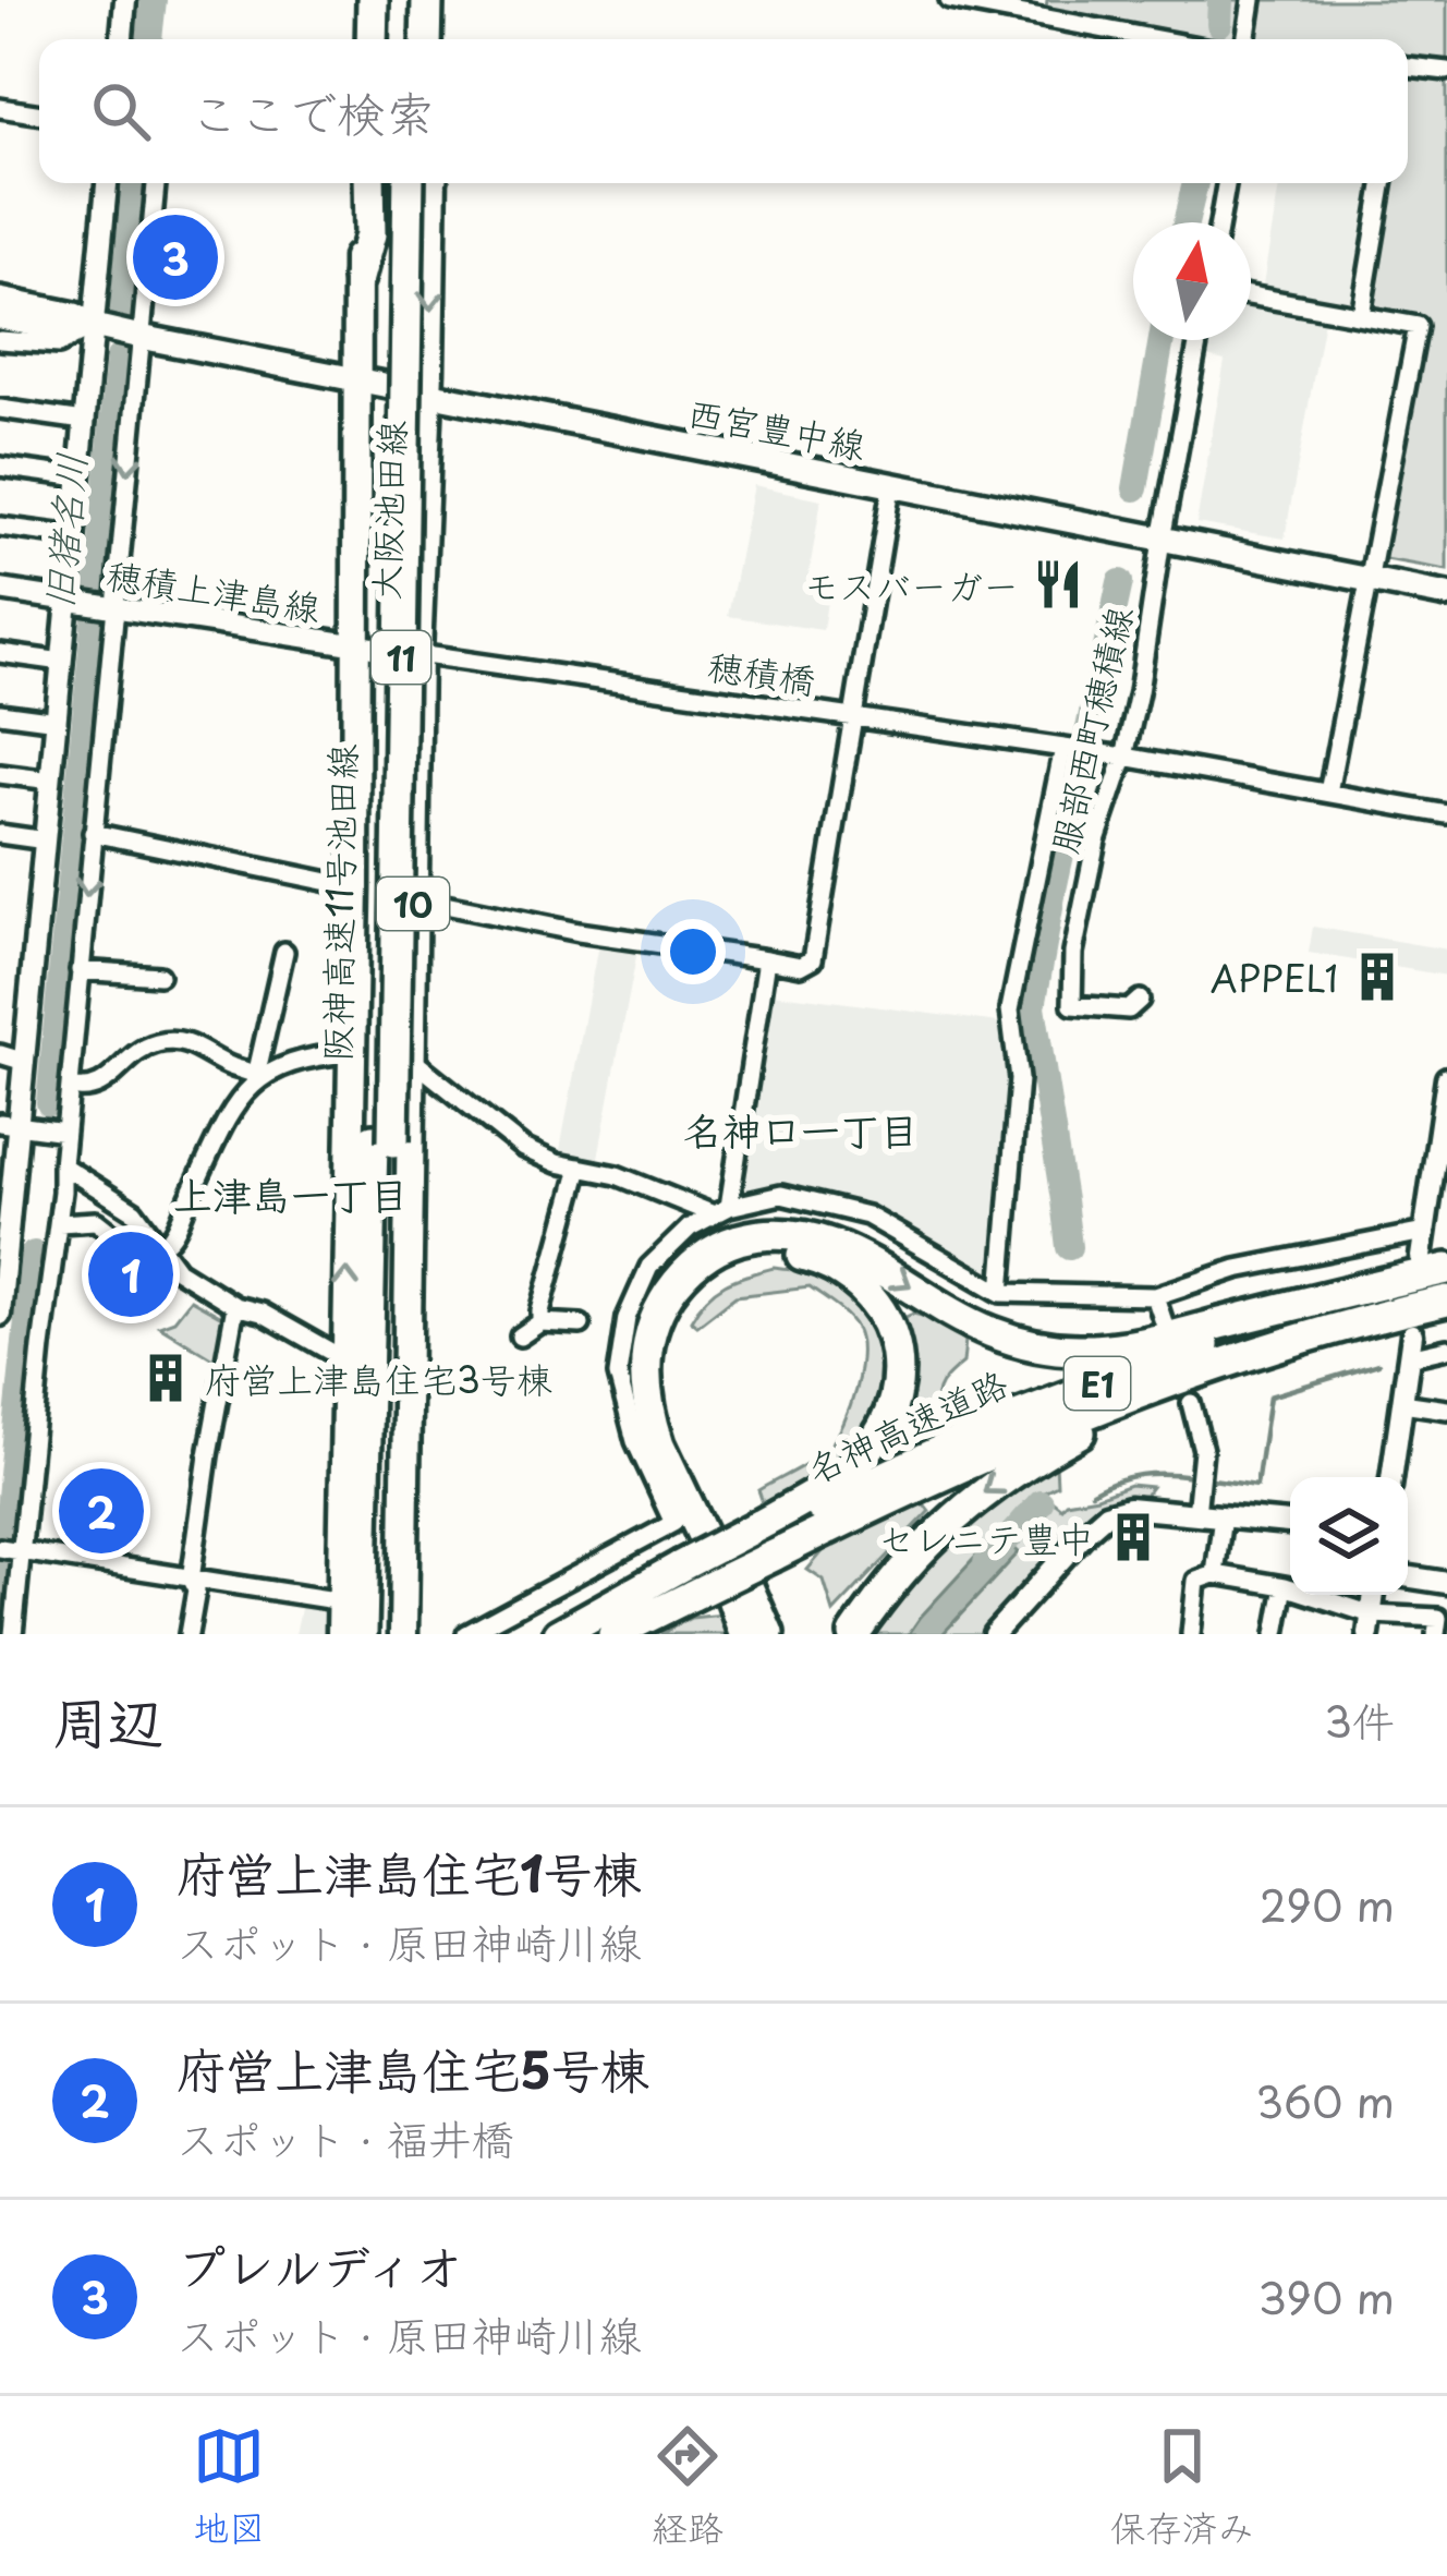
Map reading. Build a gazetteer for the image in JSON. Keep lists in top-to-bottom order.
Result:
{
  "streets": {
    "highway": [
      "11",
      "阪神高速11号池田線",
      "E1",
      "名神高速道路"
    ],
    "main road": ["西宮豊中線", "大阪池田線", "10"],
    "street": ["穂積上津島線", "穂積橋", "服部西町穂積線"]
  },
  "crossings": [
    ["西宮豊中線", "大阪池田線"],
    ["西宮豊中線", "服部西町穂積線"],
    ["大阪池田線", "穂積上津島線"],
    ["大阪池田線", "穂積橋"],
    ["穂積上津島線", "穂積橋"],
    ["穂積橋", "服部西町穂積線"]
  ],
  "districts": ["名神口一丁目", "上津島一丁目"],
  "water": ["旧猪名川"],
  "places": {
    "restaurant": ["モスバーガー"],
    "building": ["APPEL1", "府営上津島住宅3号棟", "セレニテ豊中"]
  },
  "north": "top",
  "page": {
    "search": "ここで検索",
    "pins": ["3", "1", "2"],
    "heading": ["周辺", "3件"],
    "list": [
      {
        "mark": "1",
        "name": "府営上津島住宅1号棟",
        "note": "スポット · 原田神崎川線",
        "value": "290 m"
      },
      {
        "mark": "2",
        "name": "府営上津島住宅5号棟",
        "note": "スポット · 福井橋",
        "value": "360 m"
      },
      {
        "mark": "3",
        "name": "プレルディオ",
        "note": "スポット · 原田神崎川線",
        "value": "390 m"
      }
    ],
    "nav": ["地図", "経路", "保存済み"]
  }
}
